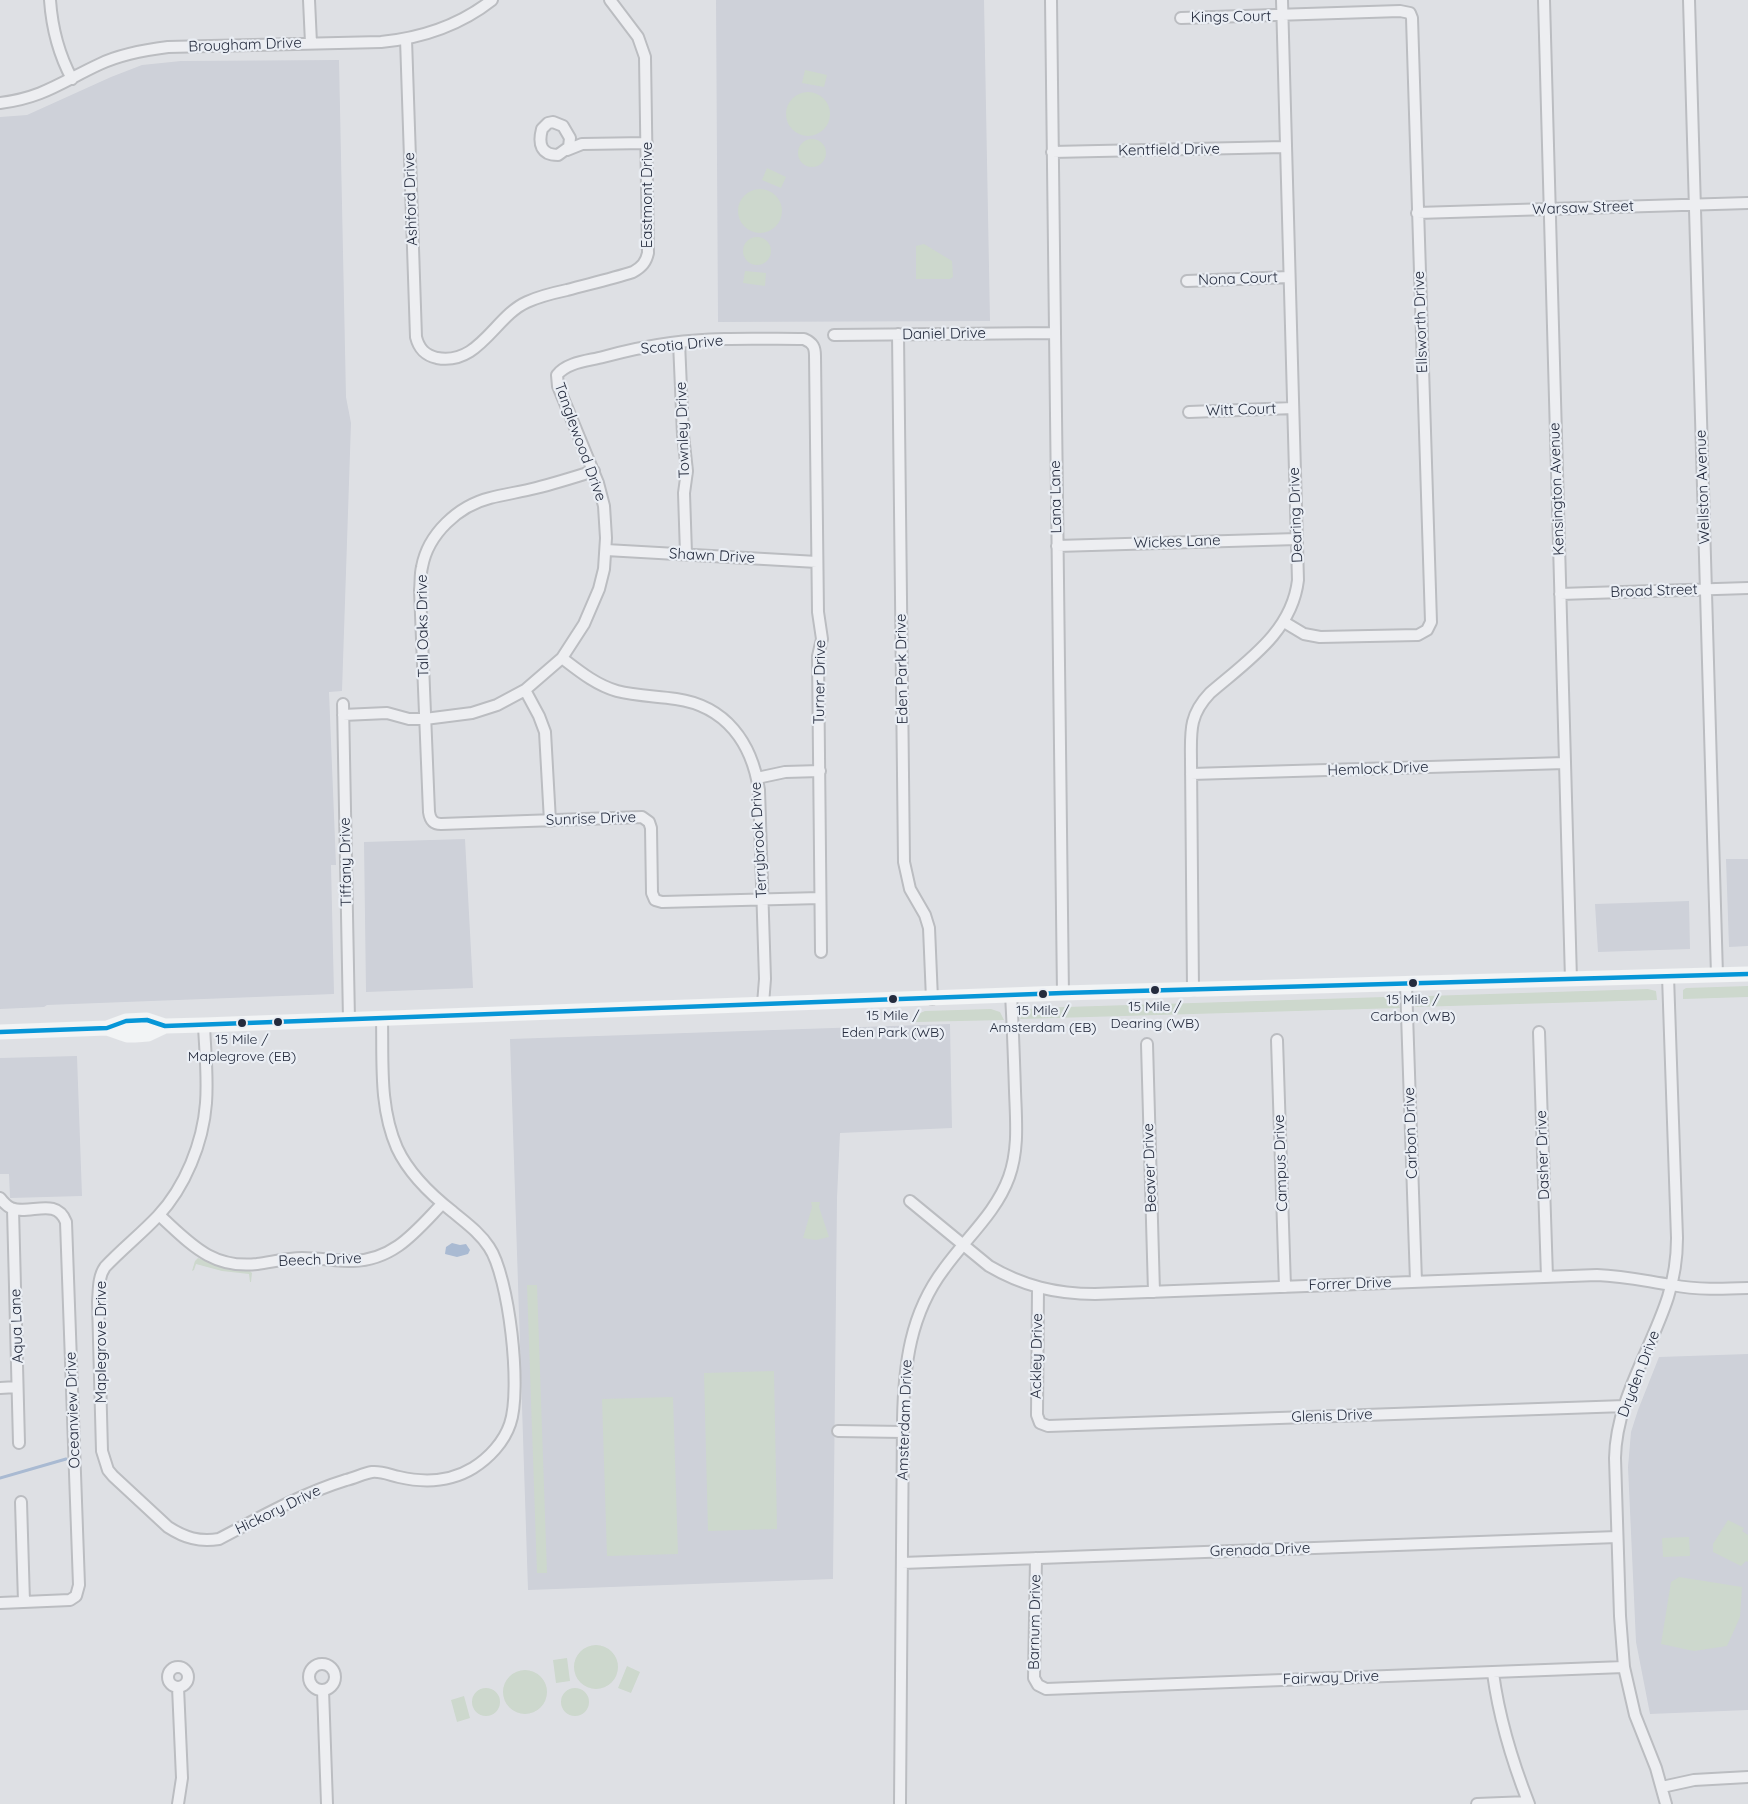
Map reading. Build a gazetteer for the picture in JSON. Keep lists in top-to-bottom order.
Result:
{
  "streets": {
    "street": [
      "Kings Court",
      "Brougham Drive",
      "Kentfield Drive",
      "Eastmont Drive",
      "Ashford Drive",
      "Warsaw Street",
      "Nona Court",
      "Ellsworth Drive",
      "Daniel Drive",
      "Scotia Drive",
      "Witt Court",
      "Townley Drive",
      "Tanglewood Drive",
      "Wellston Avenue",
      "Kensington Avenue",
      "Lana Lane",
      "Dearing Drive",
      "Wickes Lane",
      "Shawn Drive",
      "Broad Street",
      "Tall Oaks Drive",
      "Eden Park Drive",
      "Turner Drive",
      "Hemlock Drive",
      "Sunrise Drive",
      "Terrybrook Drive",
      "Tiffany Drive",
      "Carbon Drive",
      "Dasher Drive",
      "Campus Drive",
      "Beaver Drive",
      "Beech Drive",
      "Forrer Drive",
      "Aqua Lane",
      "Maplegrove Drive",
      "Ackley Drive",
      "Dryden Drive",
      "Oceanview Drive",
      "Glenis Drive",
      "Amsterdam Drive",
      "Hickory Drive",
      "Grenada Drive",
      "Barnum Drive",
      "Fairway Drive"
    ]
  },
  "crossings": [
    ["Kings Court", "Ellsworth Drive"],
    ["Kings Court", "Dearing Drive"],
    ["Brougham Drive", "Ashford Drive"],
    ["Kentfield Drive", "Lana Lane"],
    ["Kentfield Drive", "Dearing Drive"],
    ["Eastmont Drive", "Ashford Drive"],
    ["Warsaw Street", "Ellsworth Drive"],
    ["Warsaw Street", "Wellston Avenue"],
    ["Warsaw Street", "Kensington Avenue"],
    ["Nona Court", "Dearing Drive"],
    ["Ellsworth Drive", "Dearing Drive"],
    ["Daniel Drive", "Lana Lane"],
    ["Daniel Drive", "Eden Park Drive"],
    ["Scotia Drive", "Townley Drive"],
    ["Scotia Drive", "Tanglewood Drive"],
    ["Scotia Drive", "Turner Drive"],
    ["Witt Court", "Dearing Drive"],
    ["Townley Drive", "Shawn Drive"],
    ["Tanglewood Drive", "Shawn Drive"],
    ["Tanglewood Drive", "Tall Oaks Drive"],
    ["Tanglewood Drive", "Terrybrook Drive"],
    ["Tanglewood Drive", "Tiffany Drive"],
    ["Wellston Avenue", "Broad Street"],
    ["Kensington Avenue", "Broad Street"],
    ["Kensington Avenue", "Hemlock Drive"],
    ["Lana Lane", "Wickes Lane"],
    ["Dearing Drive", "Wickes Lane"],
    ["Dearing Drive", "Hemlock Drive"],
    ["Shawn Drive", "Turner Drive"],
    ["Tall Oaks Drive", "Sunrise Drive"],
    ["Turner Drive", "Sunrise Drive"],
    ["Sunrise Drive", "Terrybrook Drive"],
    ["Carbon Drive", "Forrer Drive"],
    ["Dasher Drive", "Forrer Drive"],
    ["Campus Drive", "Forrer Drive"],
    ["Beaver Drive", "Forrer Drive"],
    ["Beech Drive", "Maplegrove Drive"],
    ["Beech Drive", "Hickory Drive"],
    ["Forrer Drive", "Ackley Drive"],
    ["Forrer Drive", "Dryden Drive"],
    ["Forrer Drive", "Amsterdam Drive"],
    ["Aqua Lane", "Oceanview Drive"],
    ["Maplegrove Drive", "Hickory Drive"],
    ["Ackley Drive", "Glenis Drive"],
    ["Dryden Drive", "Glenis Drive"],
    ["Dryden Drive", "Grenada Drive"],
    ["Dryden Drive", "Fairway Drive"],
    ["Amsterdam Drive", "Grenada Drive"],
    ["Grenada Drive", "Barnum Drive"],
    ["Barnum Drive", "Fairway Drive"]
  ],
  "places": [
    "15 Mile / Carbon (WB)",
    "15 Mile / Dearing (WB)",
    "15 Mile / Amsterdam (EB)",
    "15 Mile / Eden Park (WB)",
    "15 Mile / Maplegrove (EB)"
  ]
}
